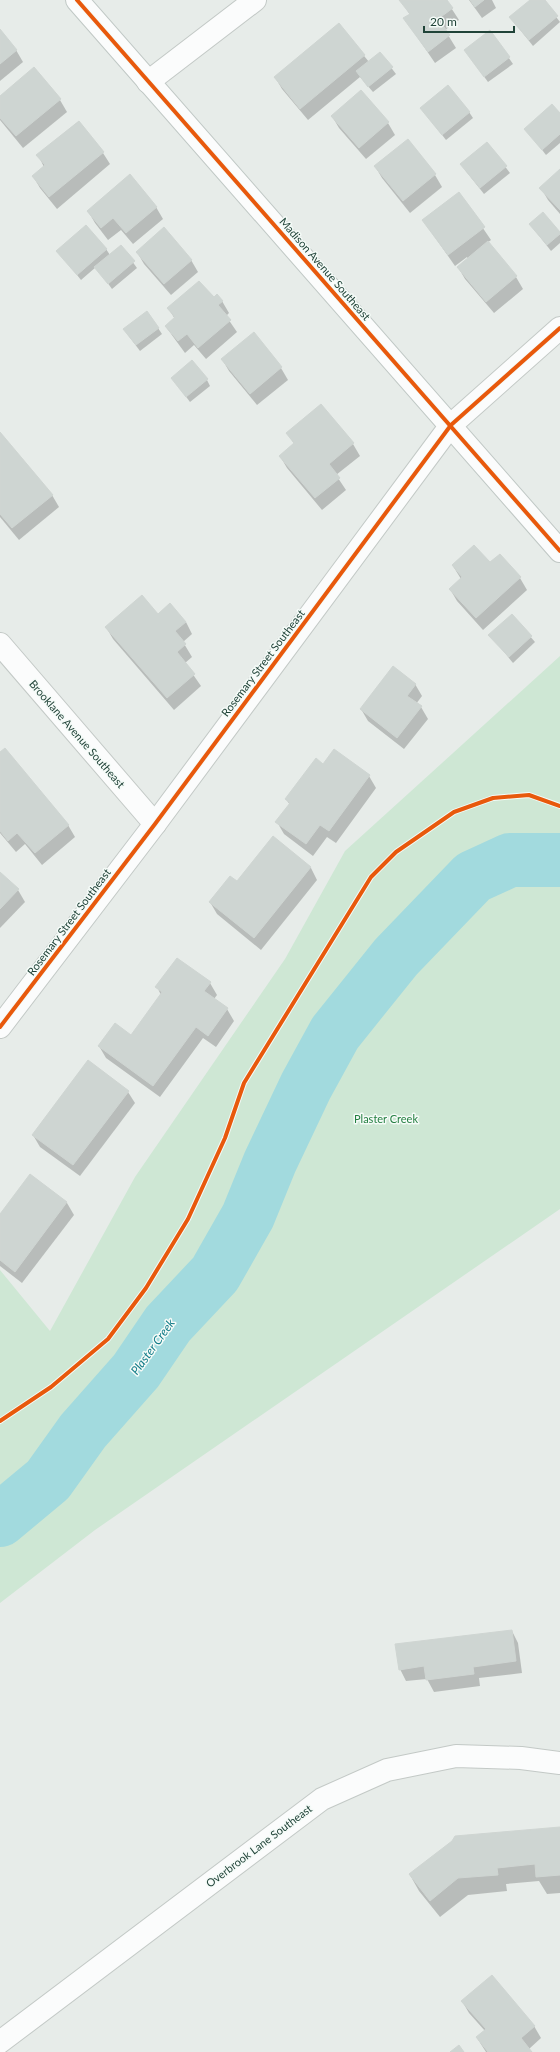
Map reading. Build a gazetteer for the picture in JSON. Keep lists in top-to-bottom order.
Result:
{
  "streets": {
    "street": [
      "Madison Avenue Southeast",
      "Rosemary Street Southeast",
      "Brooklane Avenue Southeast",
      "Overbrook Lane Southeast"
    ]
  },
  "crossings": [
    ["Madison Avenue Southeast", "Rosemary Street Southeast"],
    ["Rosemary Street Southeast", "Brooklane Avenue Southeast"]
  ],
  "water": ["Plaster Creek"],
  "parks": ["Plaster Creek"],
  "scale_bar": "20 m"
}
